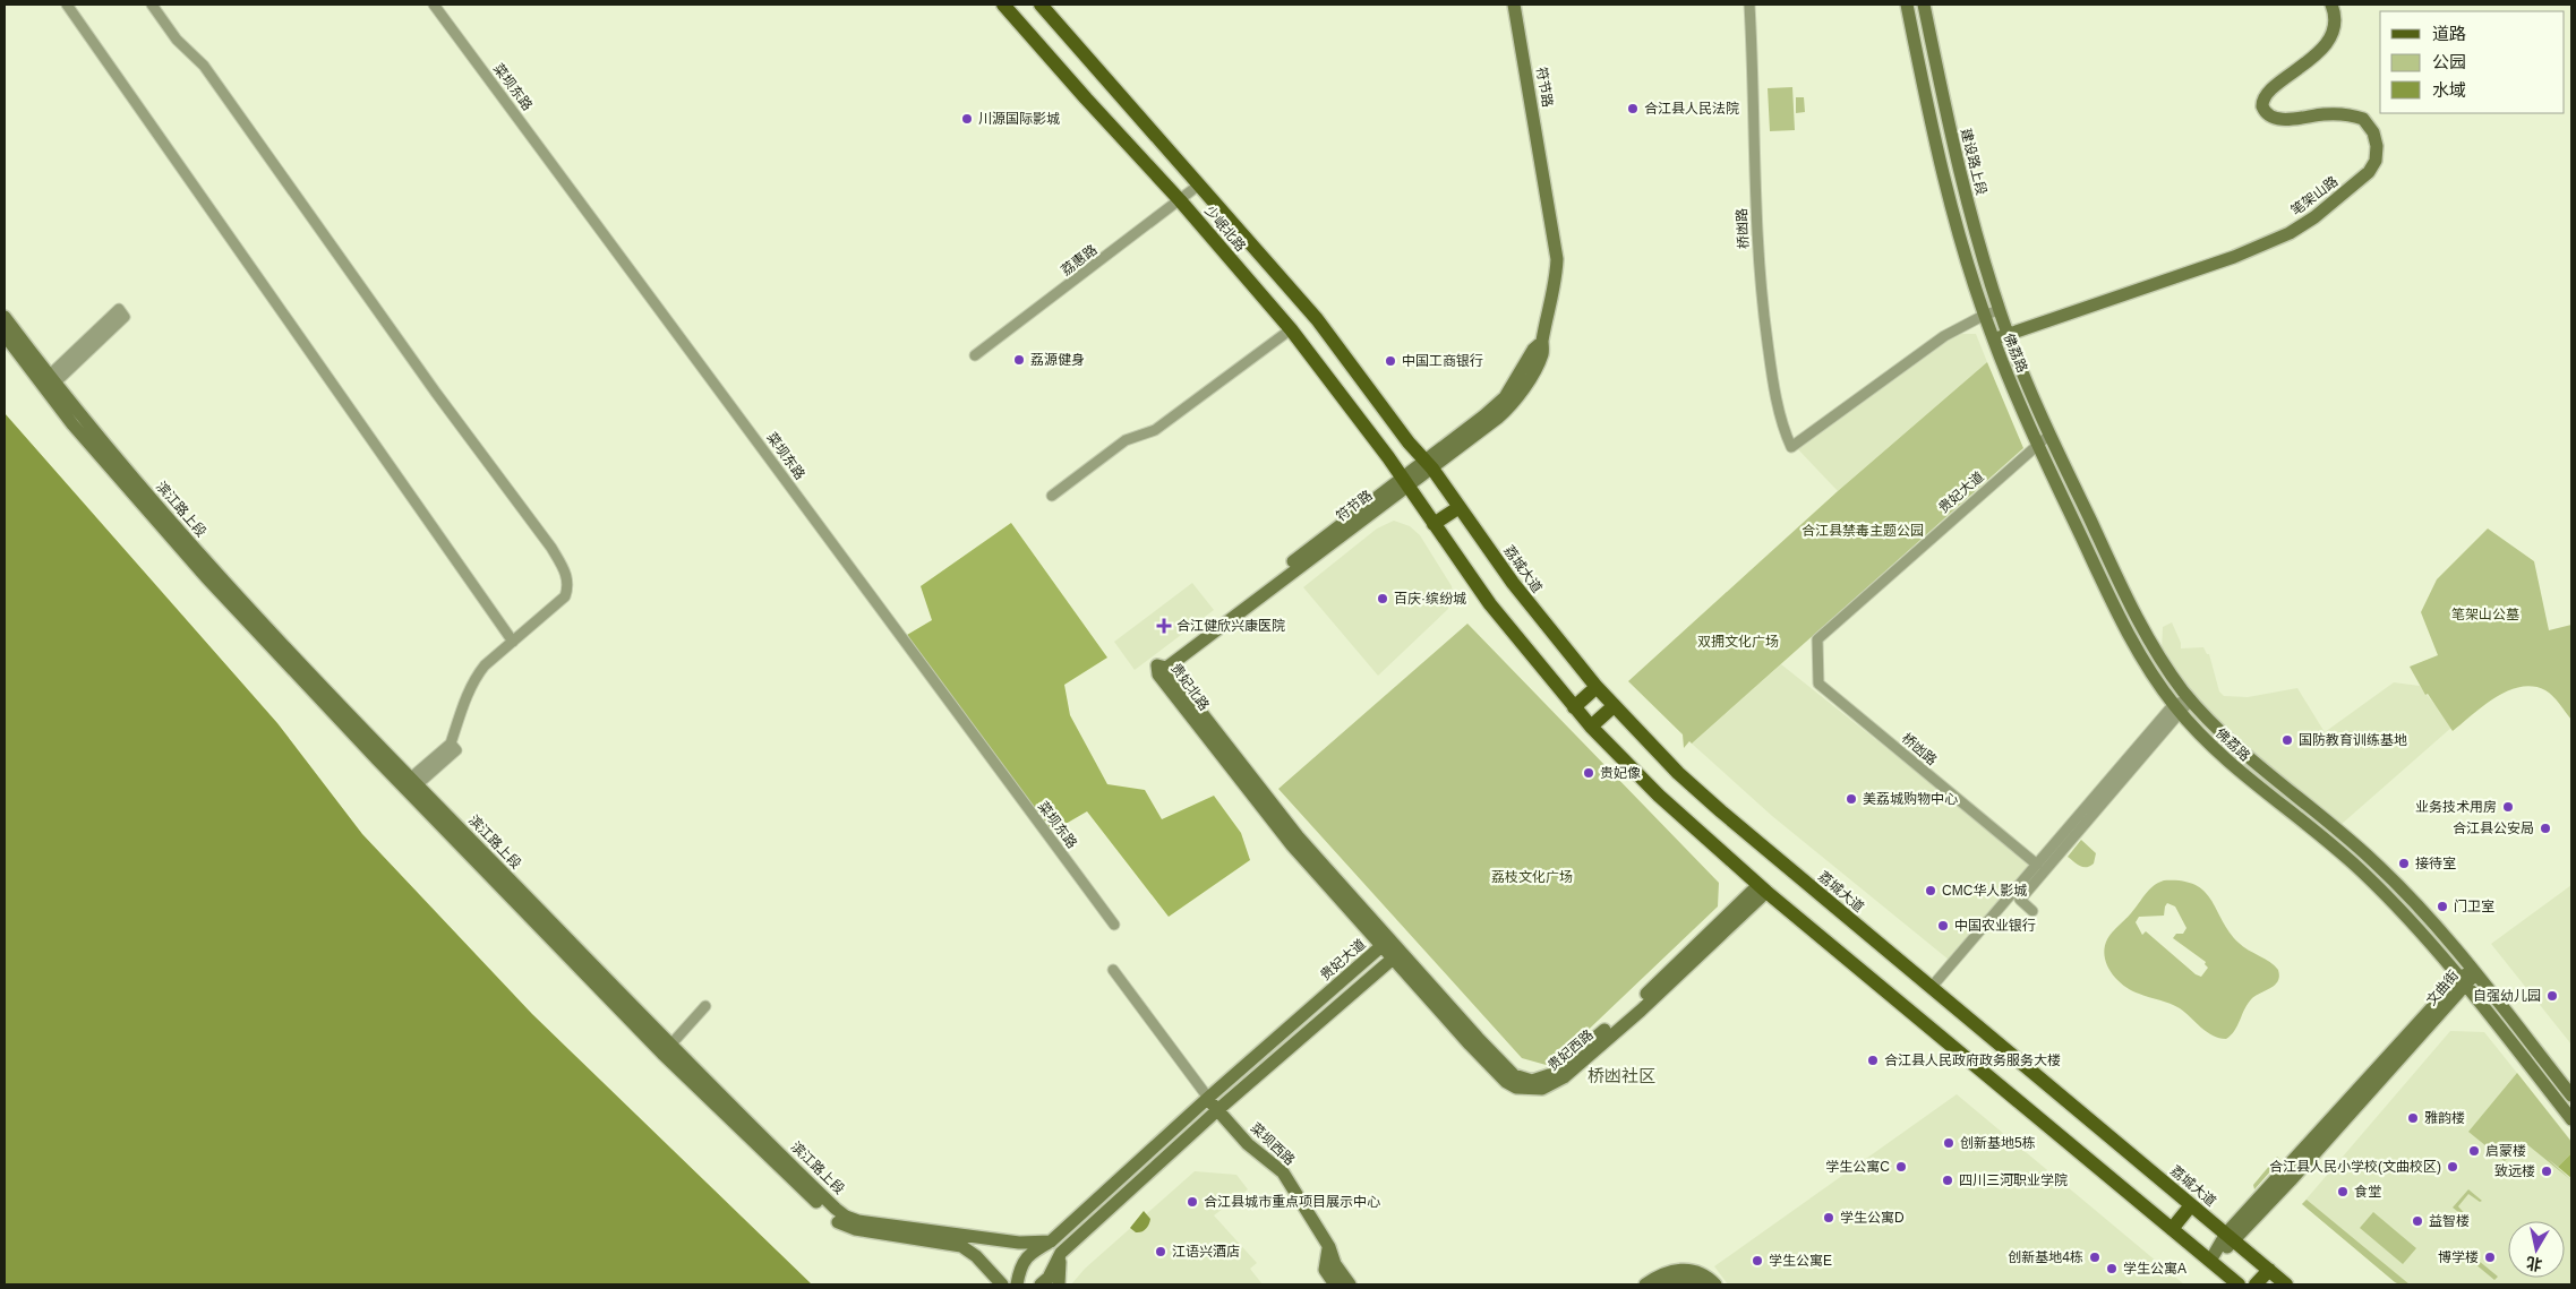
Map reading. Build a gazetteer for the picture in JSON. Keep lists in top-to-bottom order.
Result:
{
  "streets": {
    "main road": [
      "符节路",
      "建设路上段",
      "笔架山路",
      "少岷北路",
      "佛荔路",
      "贵妃大道",
      "滨江路上段",
      "荔城大道",
      "贵妃北路",
      "文曲街",
      "贵妃西路",
      "菜坝西路"
    ],
    "street": ["菜坝东路", "桥凼路", "荔惠路"]
  },
  "crossings": [
    ["符节路", "少岷北路"],
    ["符节路", "荔城大道"],
    ["符节路", "贵妃北路"],
    ["建设路上段", "佛荔路"],
    ["笔架山路", "佛荔路"],
    ["少岷北路", "荔惠路"],
    ["少岷北路", "荔城大道"],
    ["桥凼路", "佛荔路"],
    ["桥凼路", "贵妃大道"],
    ["佛荔路", "贵妃大道"],
    ["佛荔路", "文曲街"],
    ["贵妃大道", "滨江路上段"],
    ["贵妃大道", "贵妃北路"],
    ["贵妃大道", "贵妃西路"],
    ["贵妃大道", "菜坝西路"],
    ["荔城大道", "文曲街"],
    ["贵妃北路", "贵妃西路"]
  ],
  "districts": ["桥凼社区"],
  "parks": [
    "合江县禁毒主题公园",
    "笔架山公墓",
    "双拥文化广场",
    "荔枝文化广场"
  ],
  "places": {
    "other": [
      "合江县人民法院",
      "川源国际影城",
      "荔源健身",
      "中国工商银行",
      "百庆·缤纷城",
      "国防教育训练基地",
      "贵妃像",
      "美荔城购物中心",
      "业务技术用房",
      "合江县公安局",
      "接待室",
      "CMC华人影城",
      "门卫室",
      "中国农业银行",
      "自强幼儿园",
      "合江县人民政府政务服务大楼",
      "雅韵楼",
      "创新基地5栋",
      "启蒙楼",
      "学生公寓C",
      "合江县人民小学校(文曲校区)",
      "致远楼",
      "四川三河职业学院",
      "食堂",
      "合江县城市重点项目展示中心",
      "学生公寓D",
      "益智楼",
      "江语兴酒店",
      "创新基地4栋",
      "博学楼",
      "学生公寓E",
      "学生公寓A"
    ],
    "health": ["合江健欣兴康医院"]
  },
  "legend": ["道路", "公园", "水域"],
  "north": "bottom"
}
